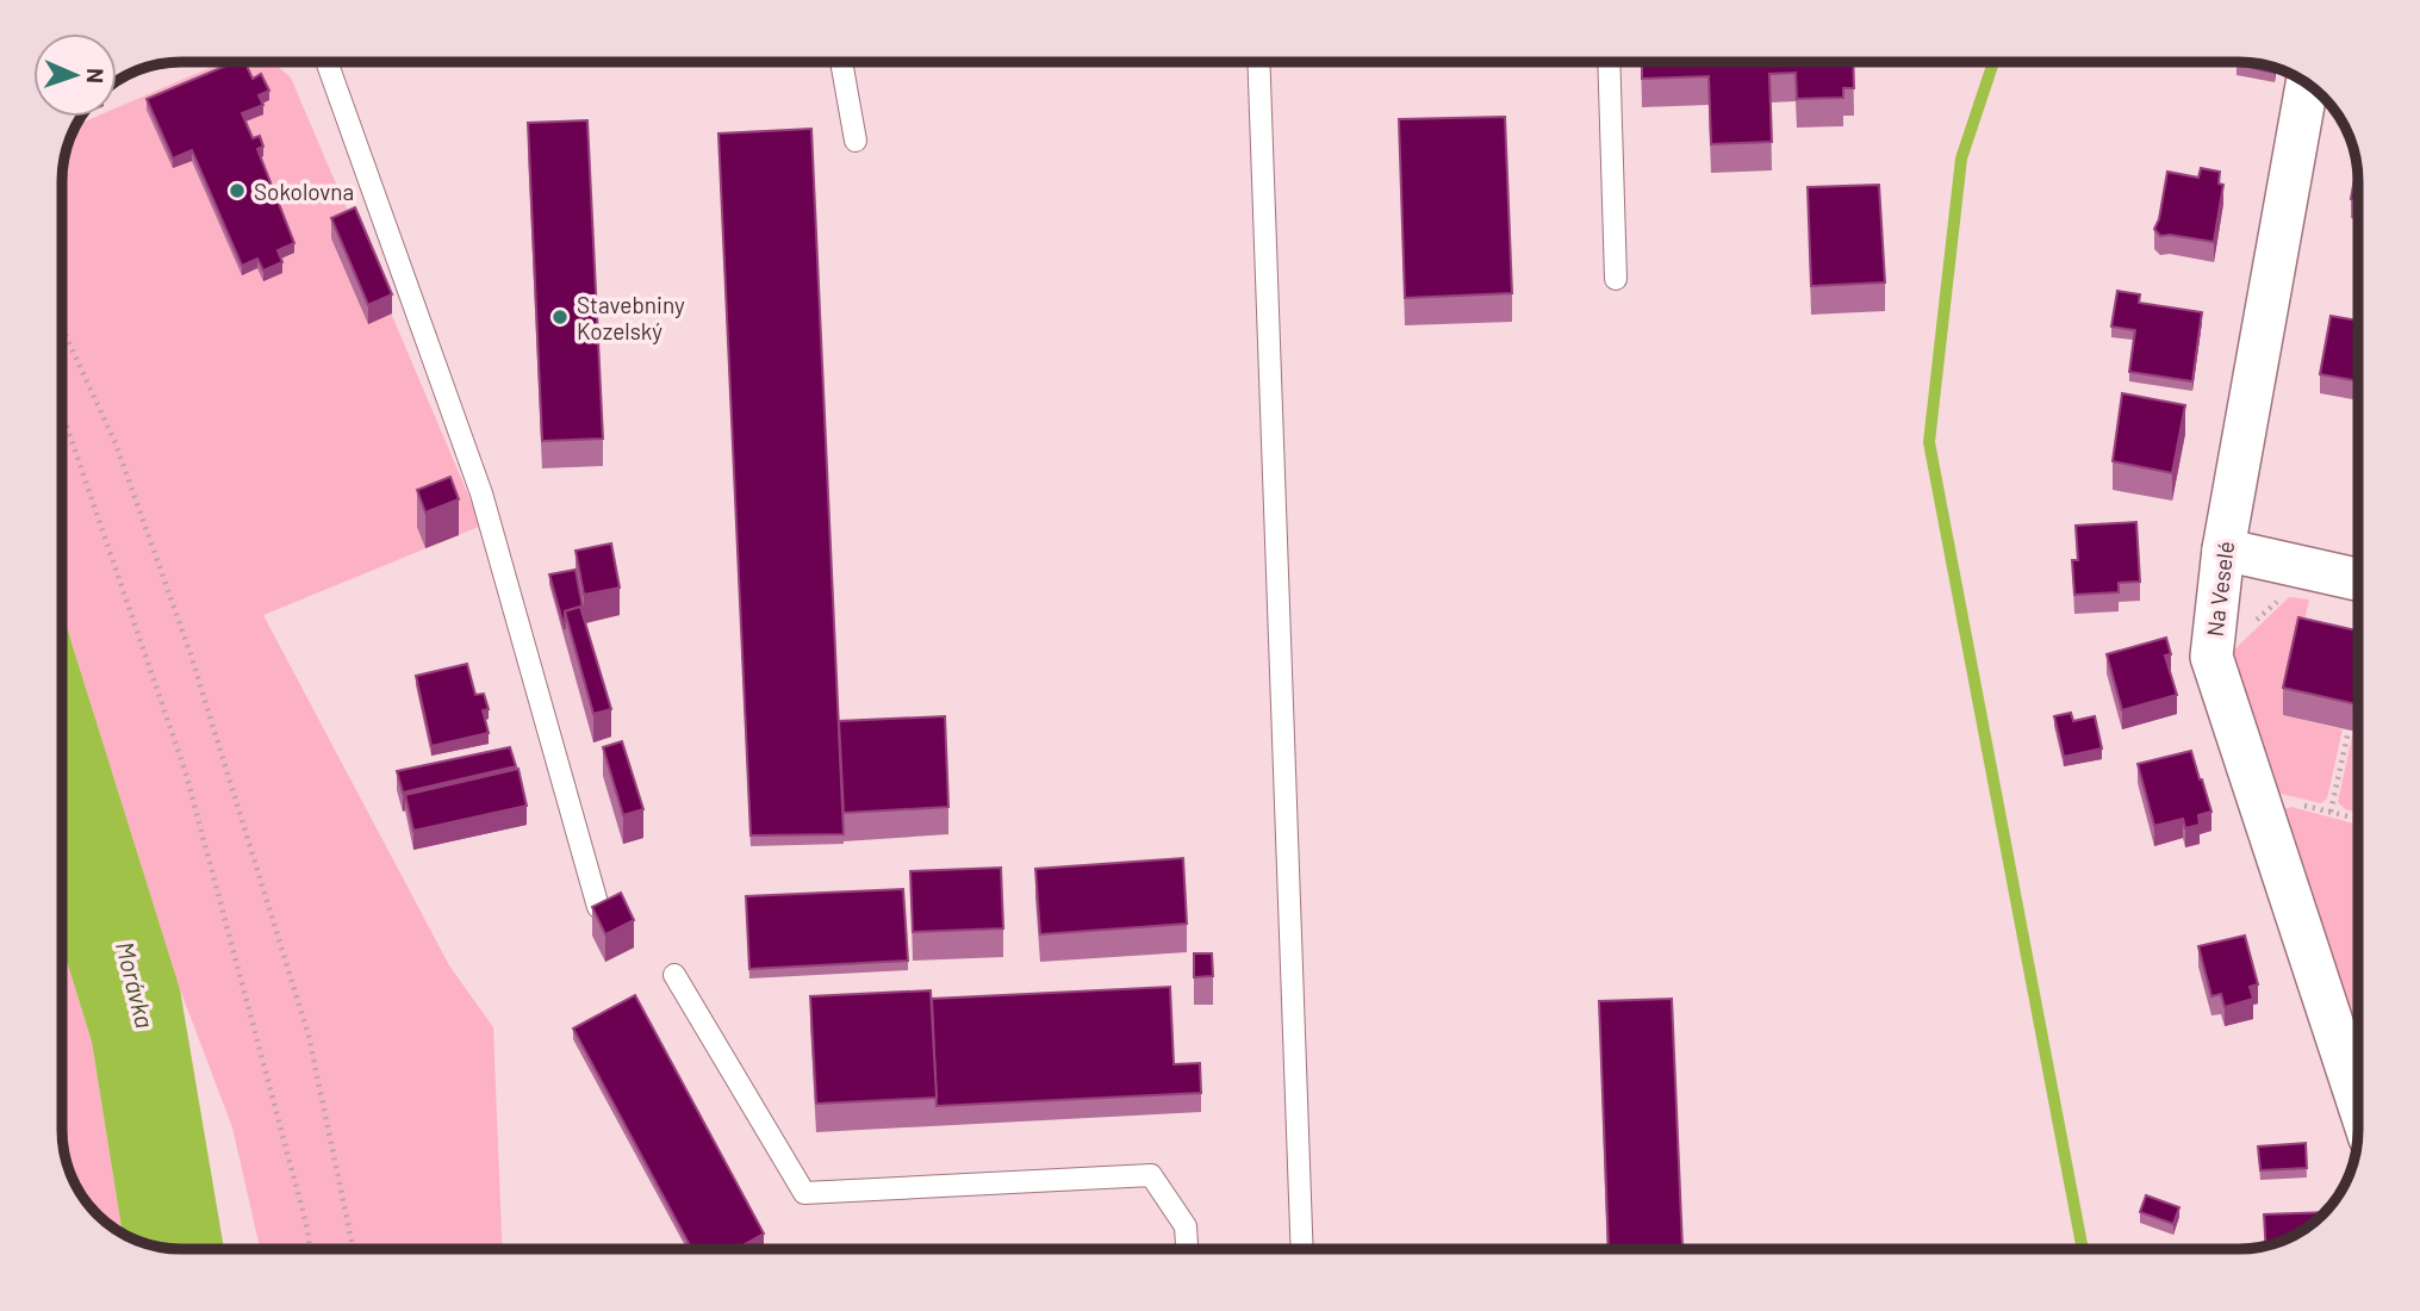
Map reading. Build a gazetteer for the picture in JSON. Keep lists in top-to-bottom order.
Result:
{
  "streets": {
    "street": ["Na Veselé"]
  },
  "water": ["Morávka"],
  "places": ["Sokolovna", "Stavebniny Kozelský"],
  "north": "right"
}
